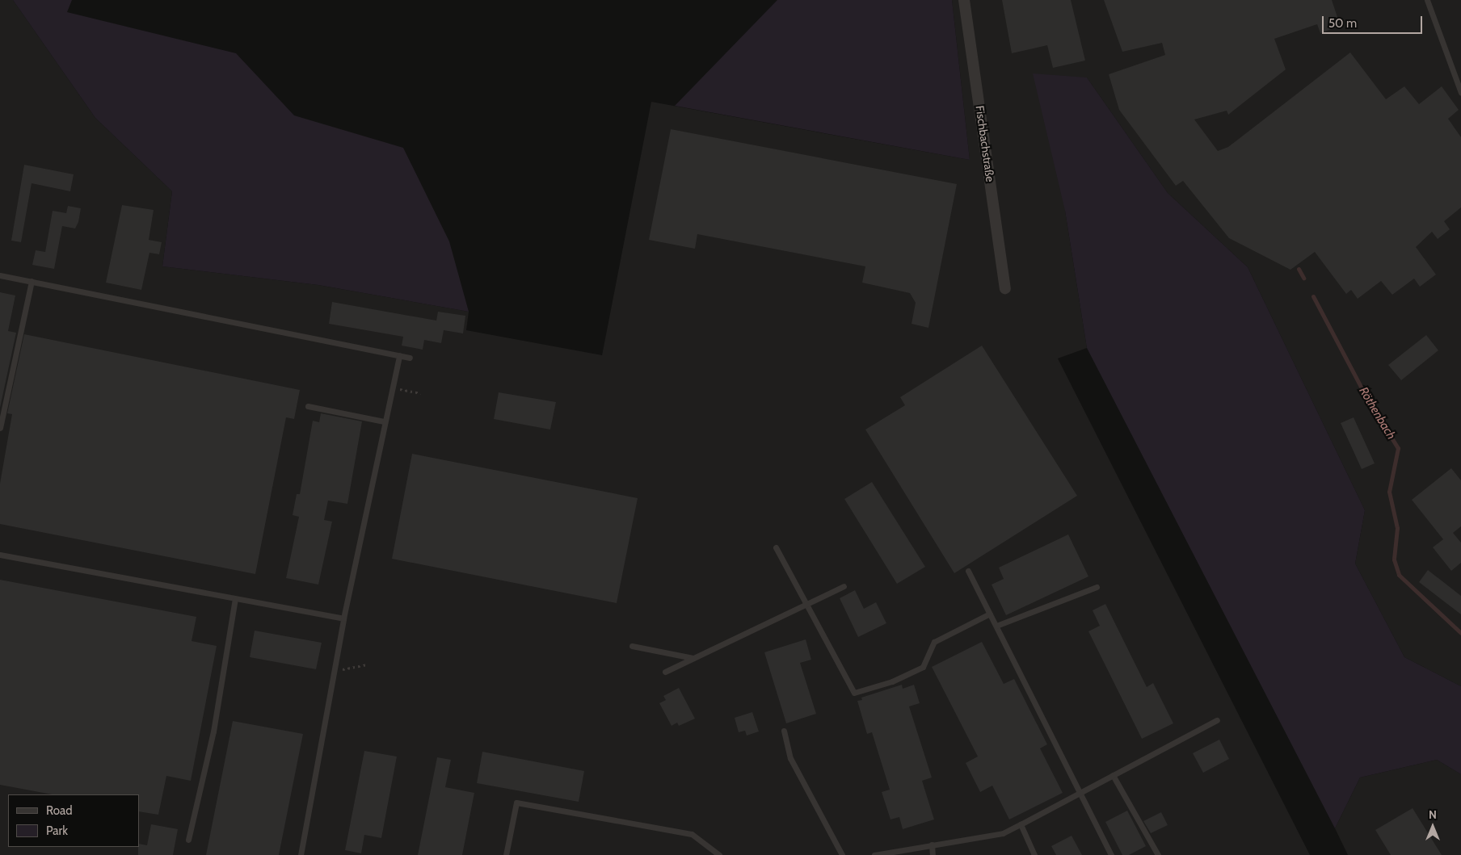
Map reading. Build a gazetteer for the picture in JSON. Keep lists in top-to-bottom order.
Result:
{
  "streets": {
    "street": ["Fischbachstraße"]
  },
  "water": ["Röthenbach"],
  "legend": ["Road", "Park"],
  "scale_bar": "50 m",
  "north": "top"
}
